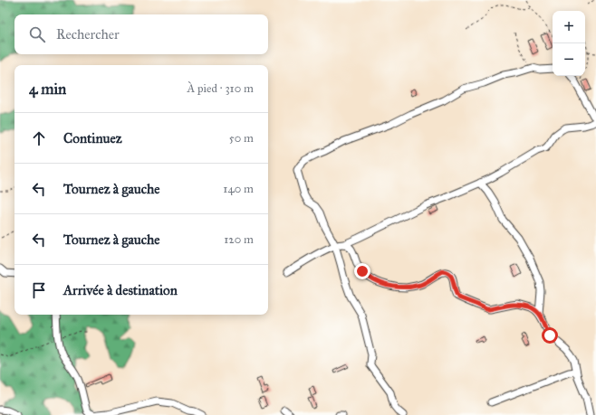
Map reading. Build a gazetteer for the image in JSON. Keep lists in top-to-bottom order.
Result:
{
  "page": {
    "map_buttons": ["+", "−"],
    "search": "Rechercher",
    "heading": ["4 min", "À pied · 310 m"],
    "list": [
      ["Continuez", "50 m"],
      ["Tournez à gauche", "140 m"],
      ["Tournez à gauche", "120 m"],
      "Arrivée à destination"
    ]
  }
}
